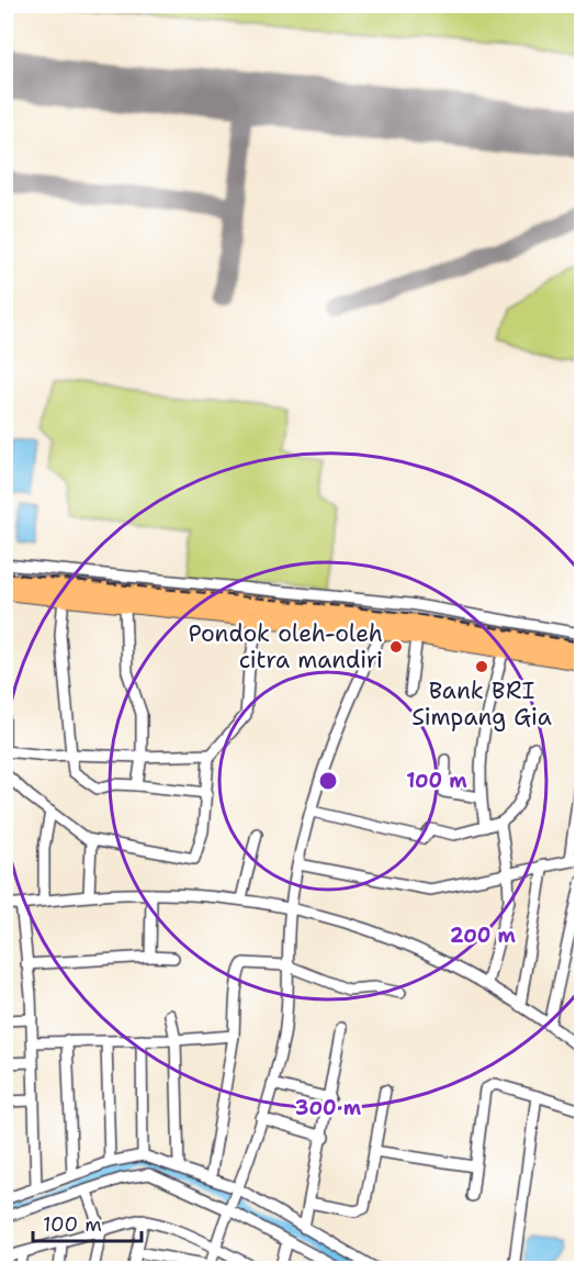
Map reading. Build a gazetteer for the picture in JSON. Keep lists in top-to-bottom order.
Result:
{
  "places": ["Pondok oleh-oleh citra mandiri", "Bank BRI Simpang Gia"],
  "scale_bar": "100 m",
  "rings": ["100 m", "200 m", "300 m"]
}
